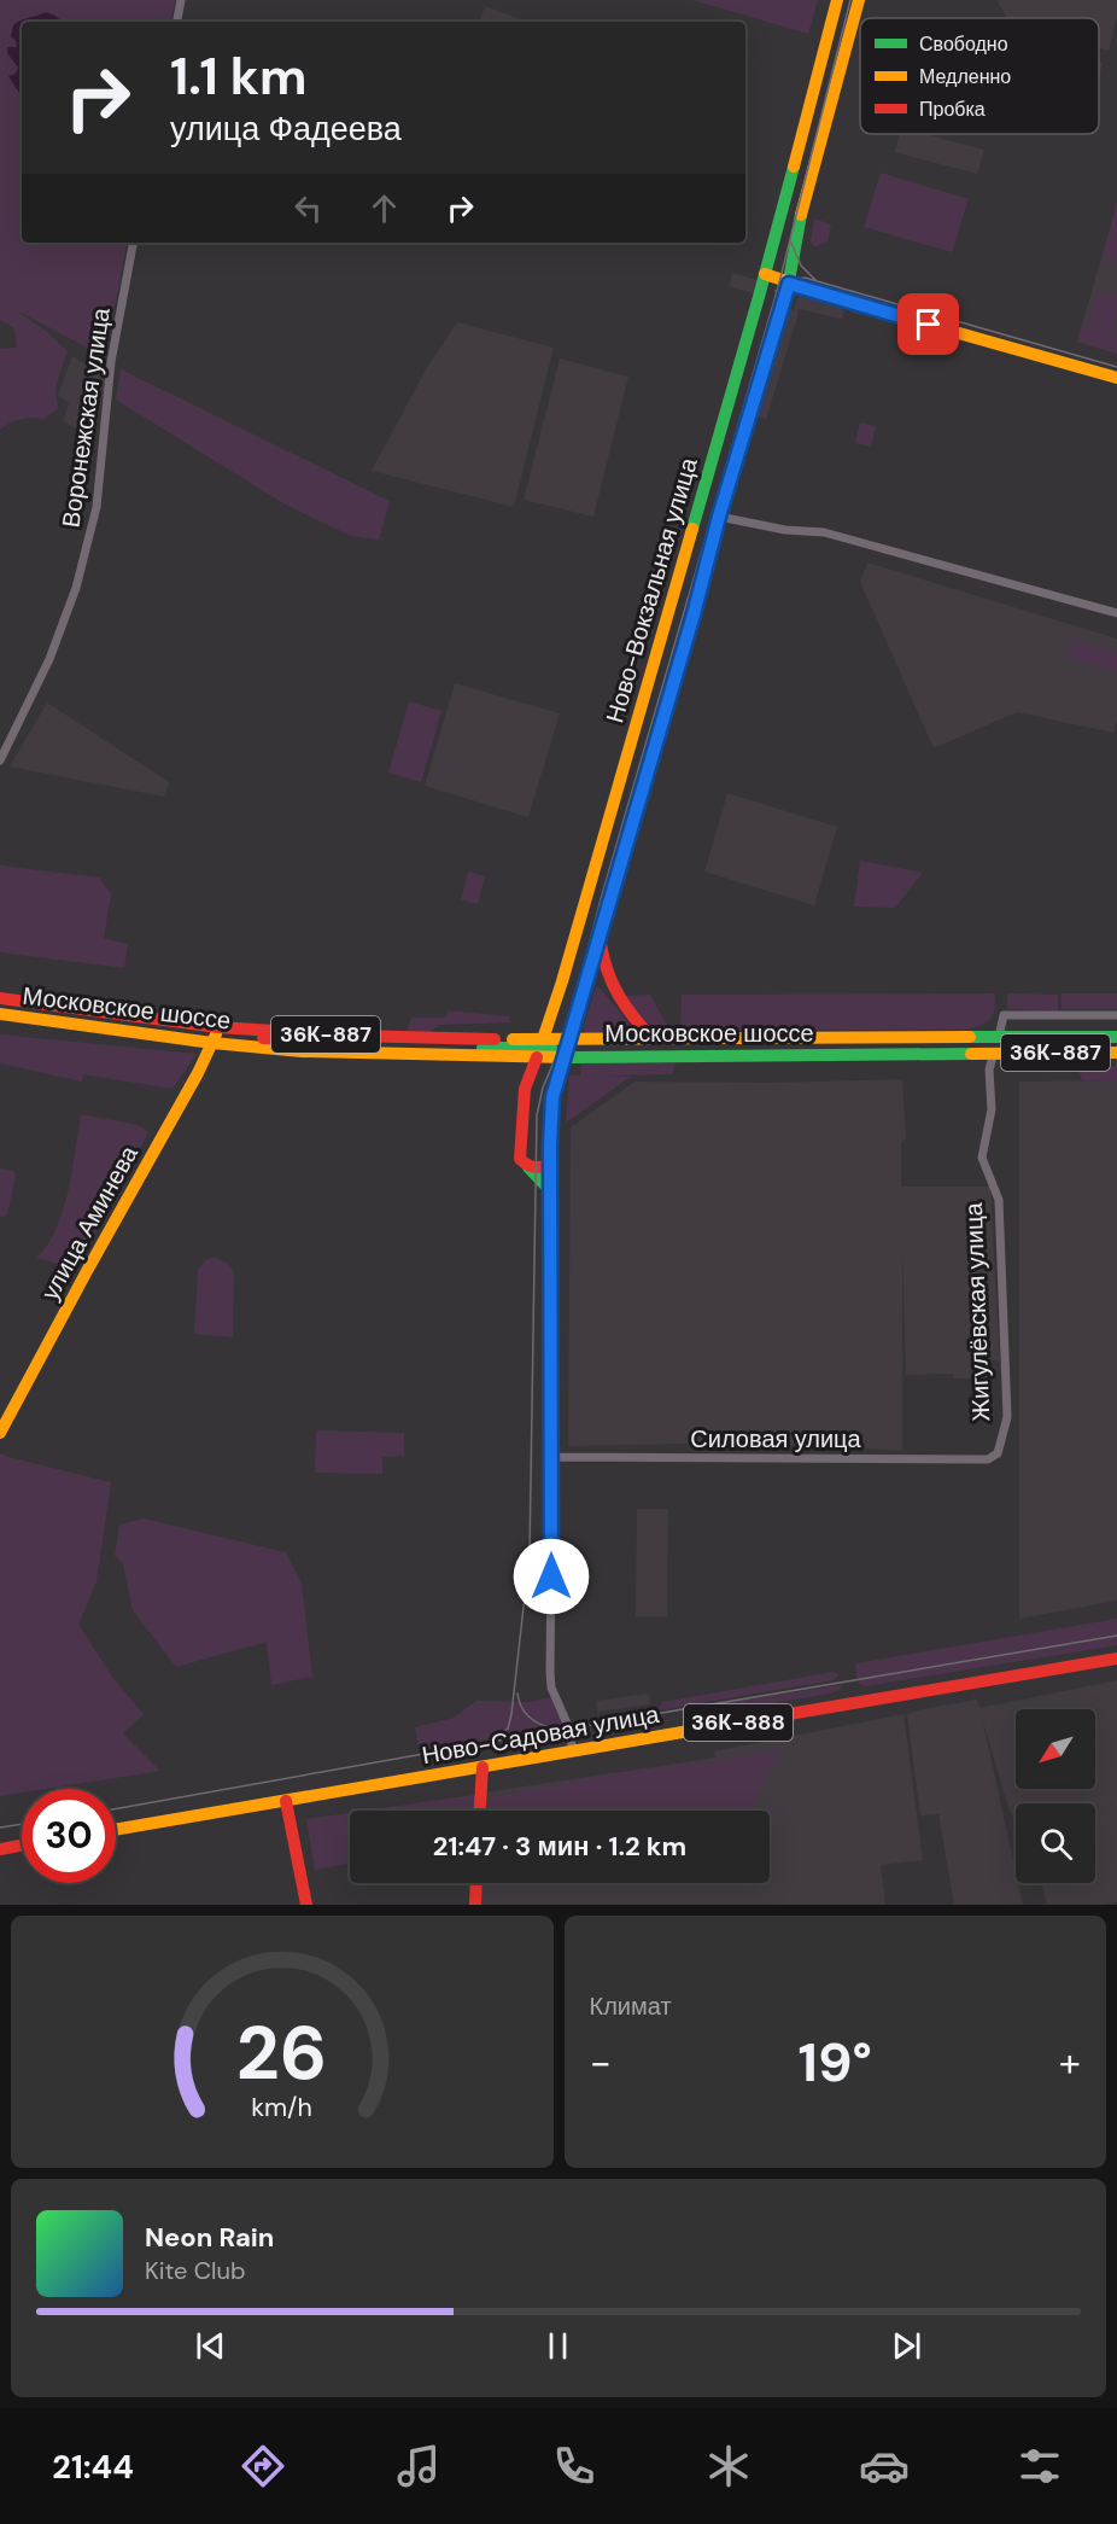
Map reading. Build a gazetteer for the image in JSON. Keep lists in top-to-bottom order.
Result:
{
  "streets": {
    "main road": [
      "Ново-Вокзальная улица",
      "Московское шоссе",
      "36К-887",
      "улица Аминева",
      "36К-888",
      "Ново-Садовая улица"
    ],
    "street": ["Воронежская улица", "Жигулёвская улица", "Силовая улица"]
  },
  "crossings": [
    ["Ново-Вокзальная улица", "Московское шоссе"],
    ["Ново-Вокзальная улица", "Силовая улица"],
    ["Ново-Вокзальная улица", "Ново-Садовая улица"],
    ["Московское шоссе", "улица Аминева"],
    ["Московское шоссе", "Жигулёвская улица"],
    ["Жигулёвская улица", "Силовая улица"]
  ],
  "legend": ["Свободно", "Медленно", "Пробка"],
  "north": "bottom left",
  "page": {
    "turn": ["1.1 km", "улица Фадеева"],
    "limit": "30",
    "trip": "21:47 · 3 мин · 1.2 km",
    "tile": "Климат",
    "heat": ["−", "19°", "+"],
    "song": ["Neon Rain", "Kite Club"],
    "tabs": "21:44",
    "gauge": ["26", "km/h"]
  }
}
